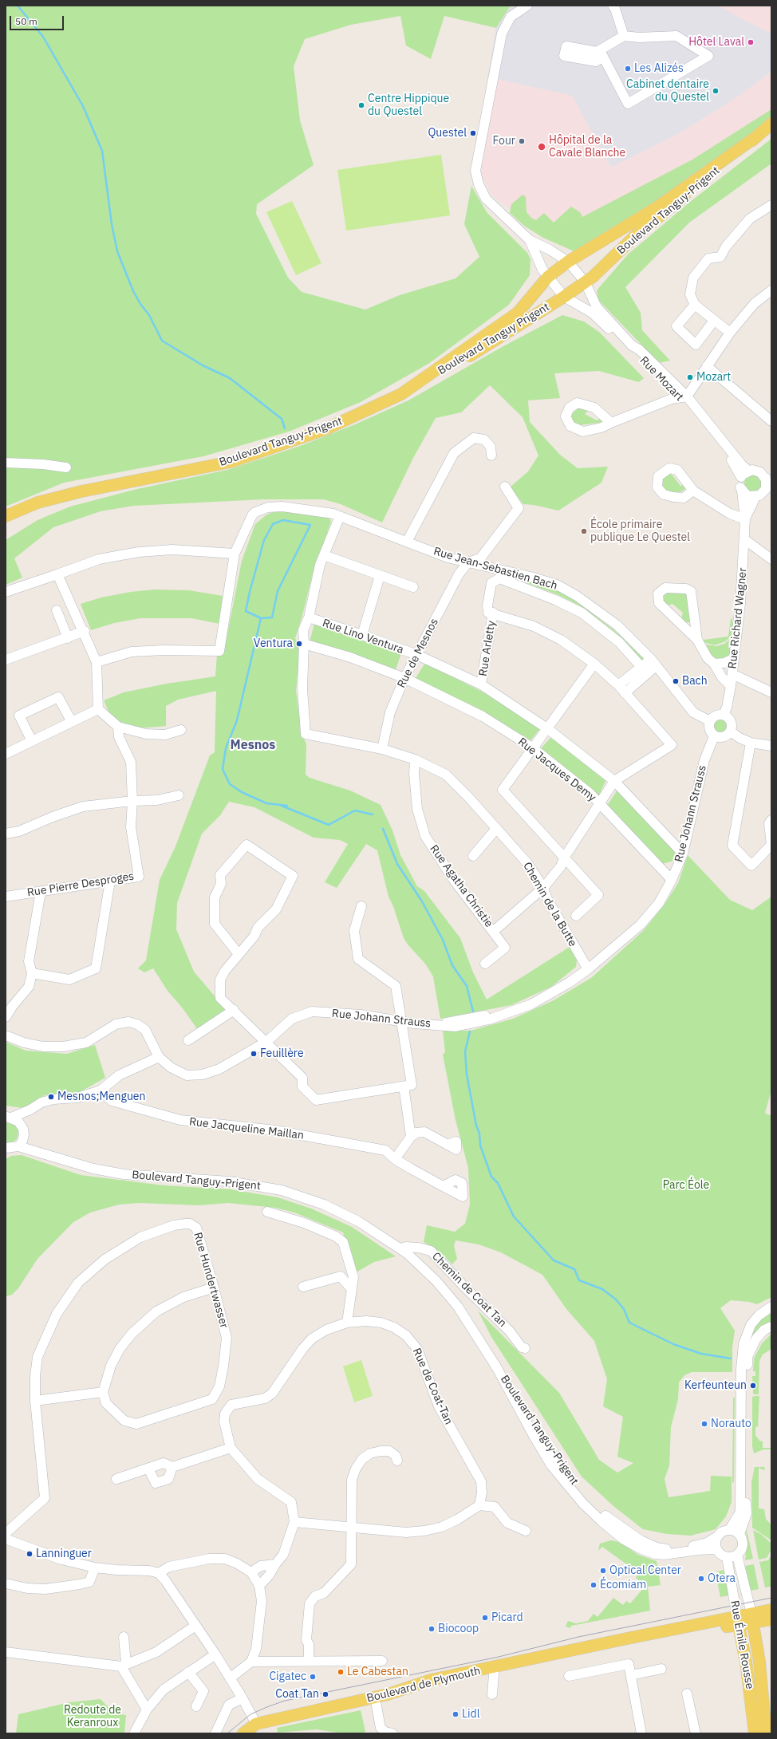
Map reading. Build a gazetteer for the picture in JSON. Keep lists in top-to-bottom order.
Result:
{
  "streets": {
    "main road": [
      "Boulevard Tanguy-Prigent",
      "Boulevard Tanguy Prigent",
      "Rue Émile Rousse",
      "Boulevard de Plymouth"
    ],
    "street": [
      "Rue Mozart",
      "Rue Jean-Sebastien Bach",
      "Rue Richard Wagner",
      "Rue Lino Ventura",
      "Rue Arletty",
      "Rue de Mesnos",
      "Rue Jacques Demy",
      "Rue Johann Strauss",
      "Rue Pierre Desproges",
      "Rue Agatha Christie",
      "Chemin de la Butte",
      "Rue Jacqueline Maillan",
      "Rue Hundertwasser",
      "Chemin de Coat Tan",
      "Rue de Coat-Tan"
    ]
  },
  "crossings": [
    ["Boulevard Tanguy-Prigent", "Boulevard Tanguy Prigent"],
    ["Boulevard Tanguy-Prigent", "Rue Mozart"],
    ["Boulevard Tanguy-Prigent", "Chemin de Coat Tan"],
    ["Boulevard Tanguy Prigent", "Rue Mozart"],
    ["Rue Mozart", "Rue Richard Wagner"],
    ["Rue Jean-Sebastien Bach", "Rue Richard Wagner"],
    ["Rue Jean-Sebastien Bach", "Rue de Mesnos"],
    ["Rue Jean-Sebastien Bach", "Rue Johann Strauss"],
    ["Rue Richard Wagner", "Rue Johann Strauss"],
    ["Rue Lino Ventura", "Rue de Mesnos"],
    ["Rue de Mesnos", "Rue Jacques Demy"],
    ["Rue de Mesnos", "Chemin de la Butte"],
    ["Rue Jacques Demy", "Rue Johann Strauss"],
    ["Rue Johann Strauss", "Chemin de la Butte"],
    ["Rue Agatha Christie", "Chemin de la Butte"],
    ["Rue Émile Rousse", "Boulevard de Plymouth"]
  ],
  "districts": ["Mesnos"],
  "parks": ["Parc Éole", "Redoute de Keranroux"],
  "places": [
    "Hôtel Laval",
    "Les Alizés",
    "Cabinet dentaire du Questel",
    "Centre Hippique du Questel",
    "Questel",
    "Four",
    "Hôpital de la Cavale Blanche",
    "Mozart",
    "École primaire publique Le Questel",
    "Ventura",
    "Bach",
    "Feuillère",
    "Mesnos;Menguen",
    "Kerfeunteun",
    "Norauto",
    "Lanninguer",
    "Optical Center",
    "Otera",
    "Écomiam",
    "Picard",
    "Biocoop",
    "Le Cabestan",
    "Cigatec",
    "Coat Tan",
    "Lidl"
  ],
  "scale_bar": "50 m"
}
